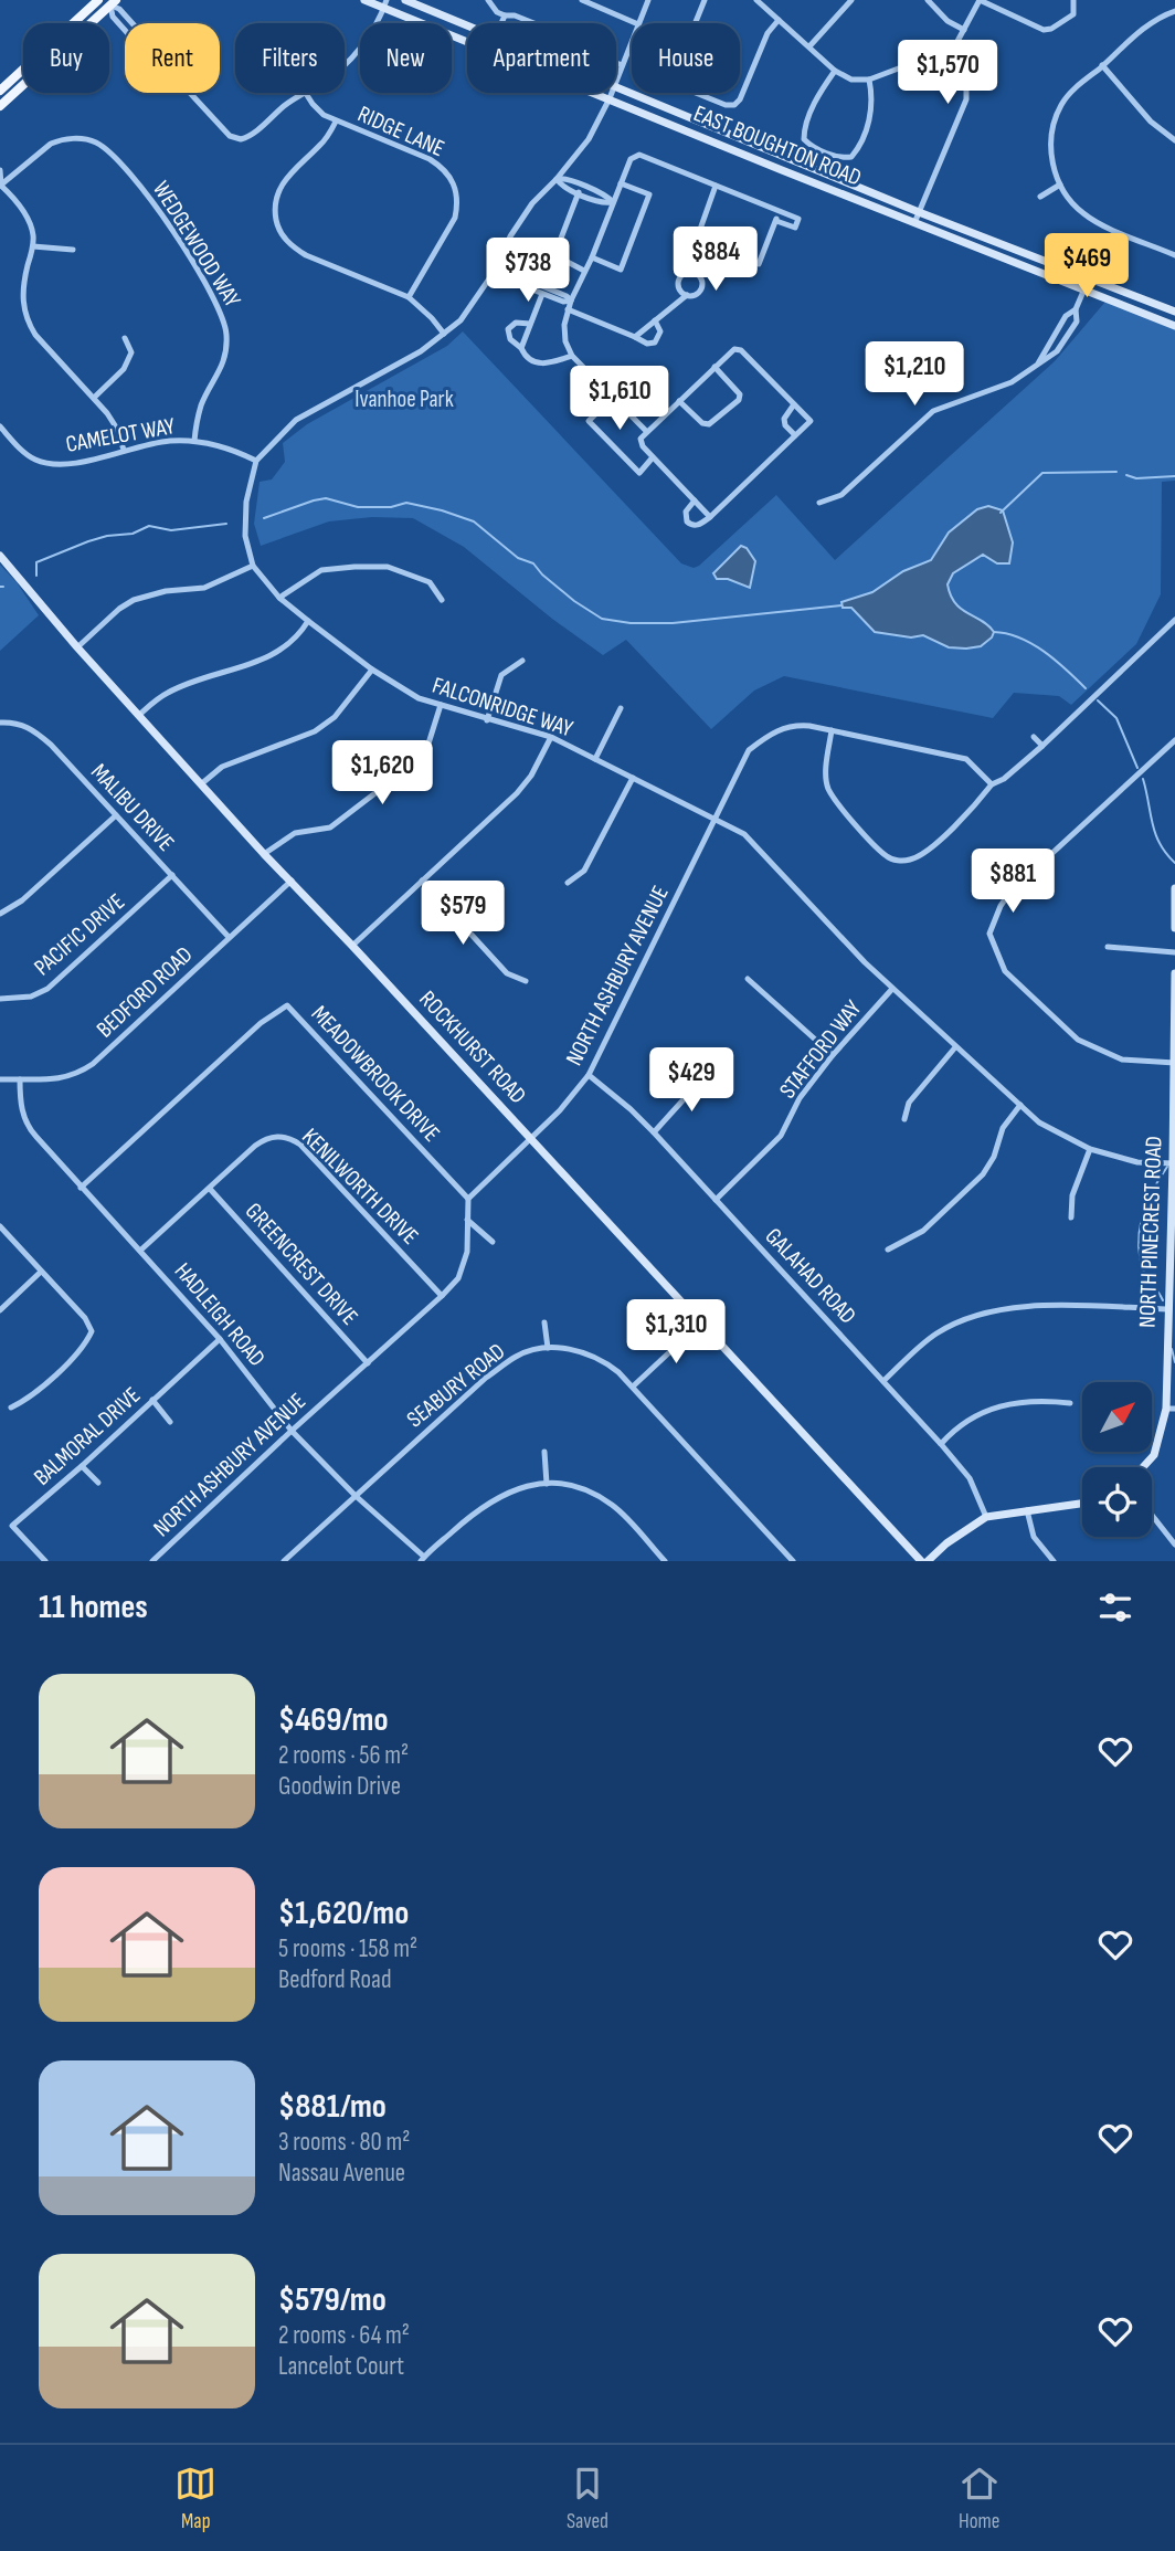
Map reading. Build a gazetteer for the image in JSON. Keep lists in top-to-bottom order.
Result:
{
  "streets": {
    "street": [
      "RIDGE LANE",
      "EAST BOUGHTON ROAD",
      "WEDGEWOOD WAY",
      "CAMELOT WAY",
      "FALCONRIDGE WAY",
      "MALIBU DRIVE",
      "PACIFIC DRIVE",
      "NORTH ASHBURY AVENUE",
      "BEDFORD ROAD",
      "ROCKHURST ROAD",
      "STAFFORD WAY",
      "MEADOWBROOK DRIVE",
      "KENILWORTH DRIVE",
      "NORTH PINECREST ROAD",
      "GREENCREST DRIVE",
      "GALAHAD ROAD",
      "HADLEIGH ROAD",
      "SEABURY ROAD",
      "BALMORAL DRIVE"
    ]
  },
  "crossings": [
    ["WEDGEWOOD WAY", "CAMELOT WAY"],
    ["CAMELOT WAY", "FALCONRIDGE WAY"],
    ["FALCONRIDGE WAY", "NORTH ASHBURY AVENUE"],
    ["FALCONRIDGE WAY", "STAFFORD WAY"],
    ["FALCONRIDGE WAY", "NORTH PINECREST ROAD"],
    ["MALIBU DRIVE", "PACIFIC DRIVE"],
    ["MALIBU DRIVE", "BEDFORD ROAD"],
    ["NORTH ASHBURY AVENUE", "ROCKHURST ROAD"],
    ["NORTH ASHBURY AVENUE", "MEADOWBROOK DRIVE"],
    ["NORTH ASHBURY AVENUE", "KENILWORTH DRIVE"],
    ["NORTH ASHBURY AVENUE", "GREENCREST DRIVE"],
    ["NORTH ASHBURY AVENUE", "GALAHAD ROAD"],
    ["NORTH ASHBURY AVENUE", "HADLEIGH ROAD"],
    ["BEDFORD ROAD", "ROCKHURST ROAD"],
    ["BEDFORD ROAD", "HADLEIGH ROAD"],
    ["STAFFORD WAY", "GALAHAD ROAD"],
    ["MEADOWBROOK DRIVE", "HADLEIGH ROAD"],
    ["KENILWORTH DRIVE", "GREENCREST DRIVE"],
    ["KENILWORTH DRIVE", "HADLEIGH ROAD"],
    ["HADLEIGH ROAD", "SEABURY ROAD"],
    ["HADLEIGH ROAD", "BALMORAL DRIVE"]
  ],
  "parks": ["Ivanhoe Park"],
  "north": "top right",
  "page": {
    "chip": [
      "Buy",
      "Rent",
      "Filters",
      "New",
      "Apartment",
      "House"
    ],
    "price": [
      "$1,570",
      "$884",
      "$469",
      "$738",
      "$1,210",
      "$1,610",
      "$1,620",
      "$881",
      "$579",
      "$429",
      "$1,310"
    ],
    "heading": "11 homes",
    "list": [
      {
        "name": "$469/mo",
        "note": "2 rooms · 56 m² · Goodwin Drive"
      },
      {
        "name": "$1,620/mo",
        "note": "5 rooms · 158 m² · Bedford Road"
      },
      {
        "name": "$881/mo",
        "note": "3 rooms · 80 m² · Nassau Avenue"
      },
      {
        "name": "$579/mo",
        "note": "2 rooms · 64 m² · Lancelot Court"
      }
    ],
    "tabs": ["Map", "Saved", "Home"]
  }
}
